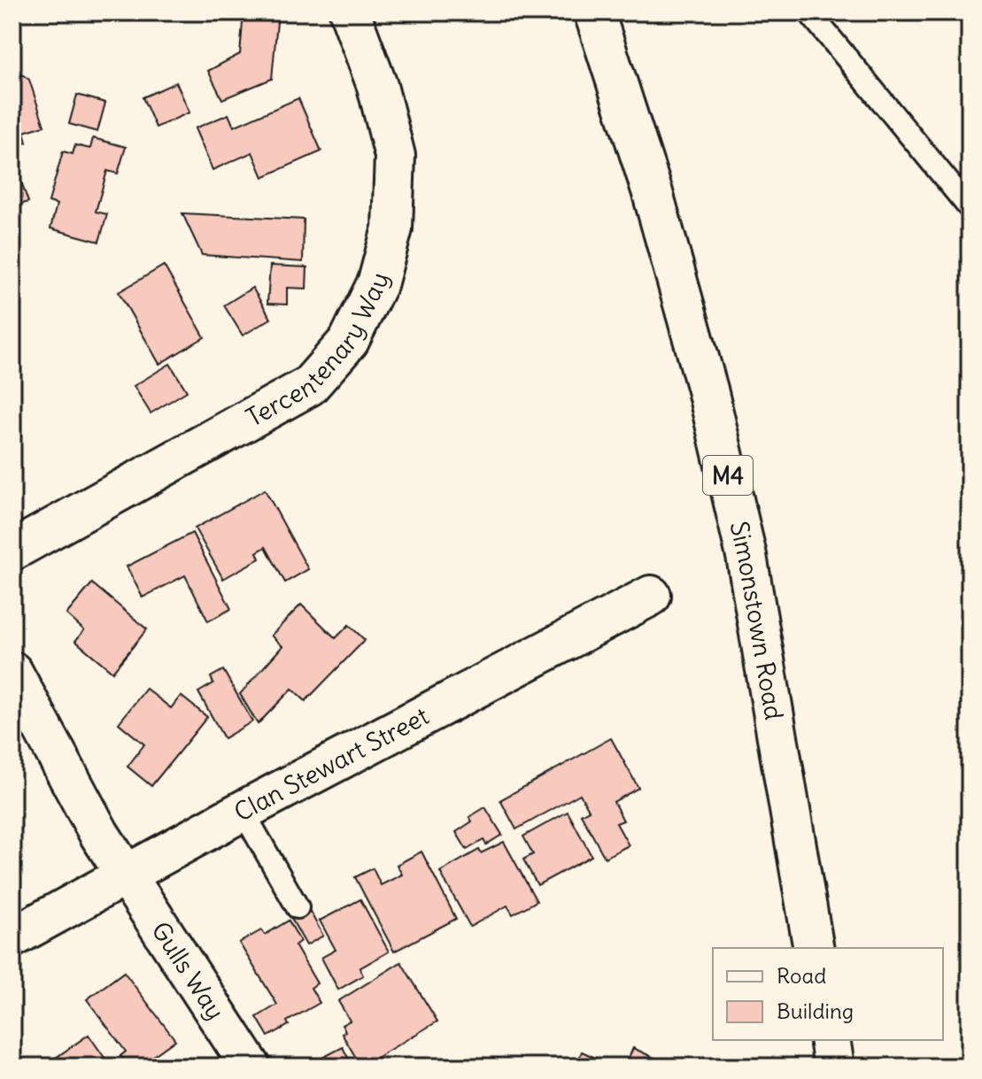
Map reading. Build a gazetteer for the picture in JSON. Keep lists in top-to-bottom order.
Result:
{
  "streets": {
    "street": [
      "Tercentenary Way",
      "M4",
      "Simonstown Road",
      "Clan Stewart Street",
      "Gulls Way"
    ]
  },
  "crossings": [
    ["Clan Stewart Street", "Gulls Way"]
  ],
  "legend": ["Road", "Building"]
}
